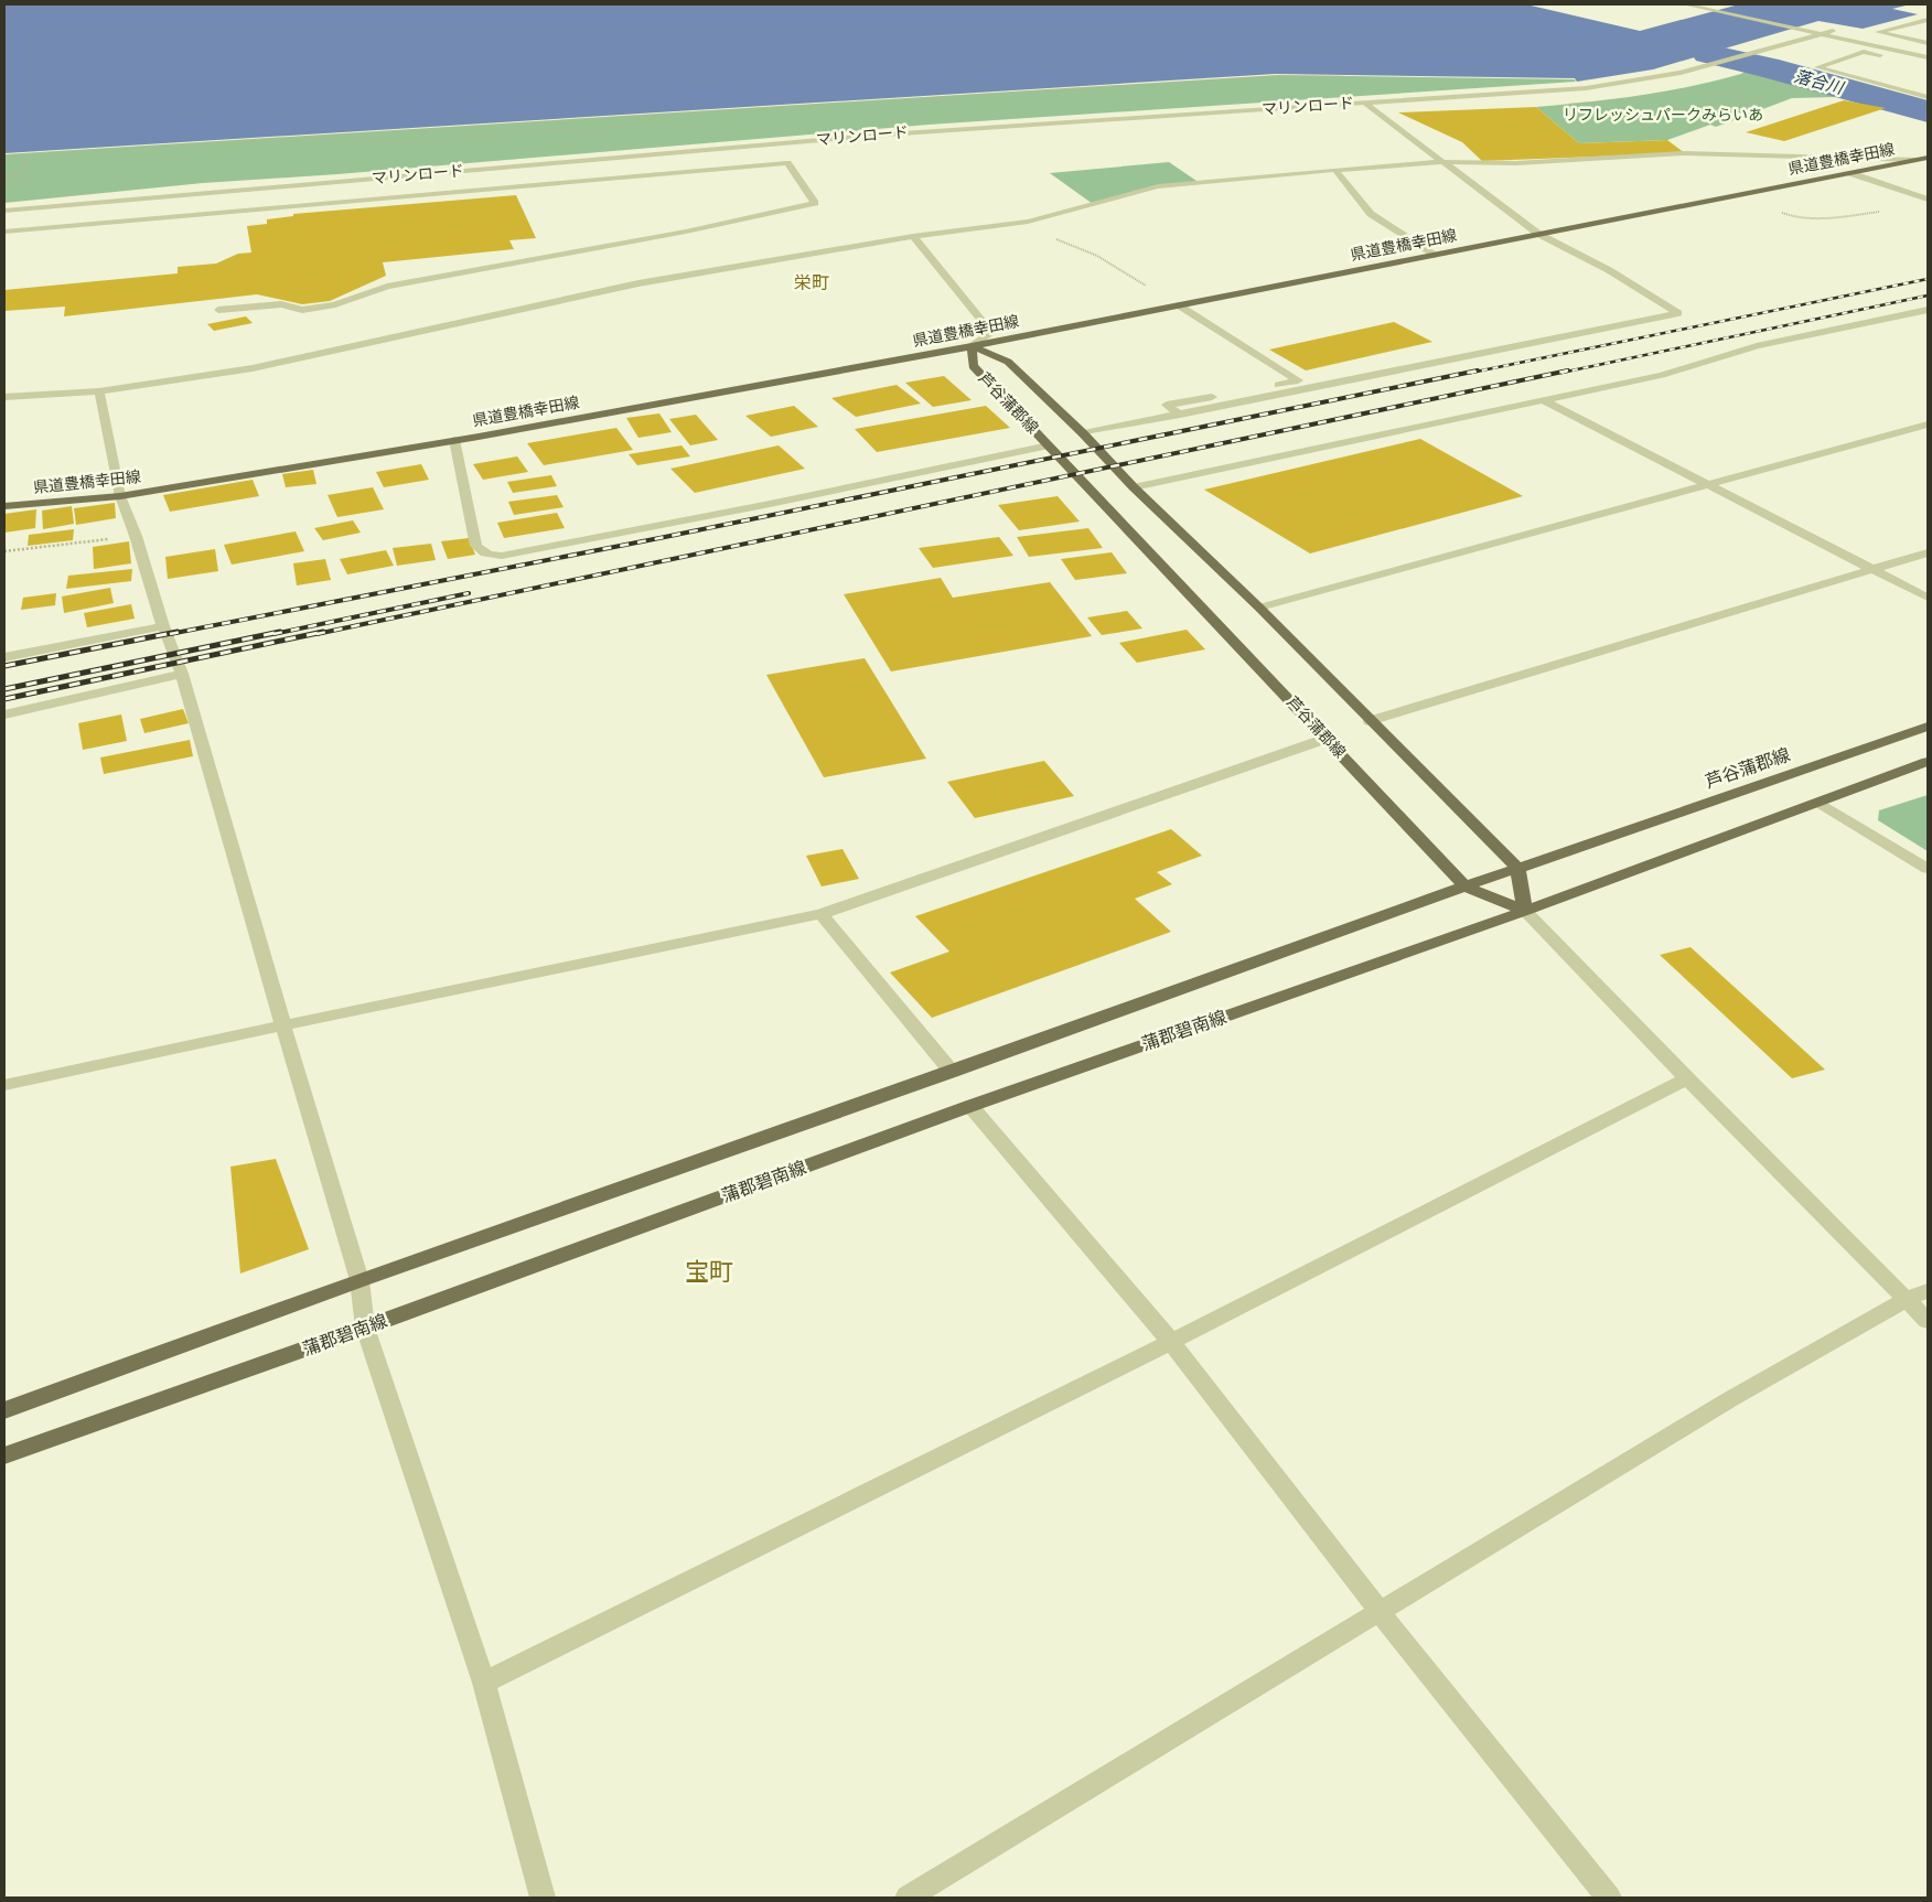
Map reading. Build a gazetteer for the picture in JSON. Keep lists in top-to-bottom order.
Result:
{
  "streets": {
    "main road": ["県道豊橋幸田線", "芦谷蒲郡線", "蒲郡碧南線"],
    "street": ["マリンロード"]
  },
  "crossings": [
    ["県道豊橋幸田線", "芦谷蒲郡線"],
    ["芦谷蒲郡線", "蒲郡碧南線"]
  ],
  "districts": ["栄町", "宝町"],
  "water": ["落合川"],
  "parks": ["リフレッシュパークみらいあ"]
}
